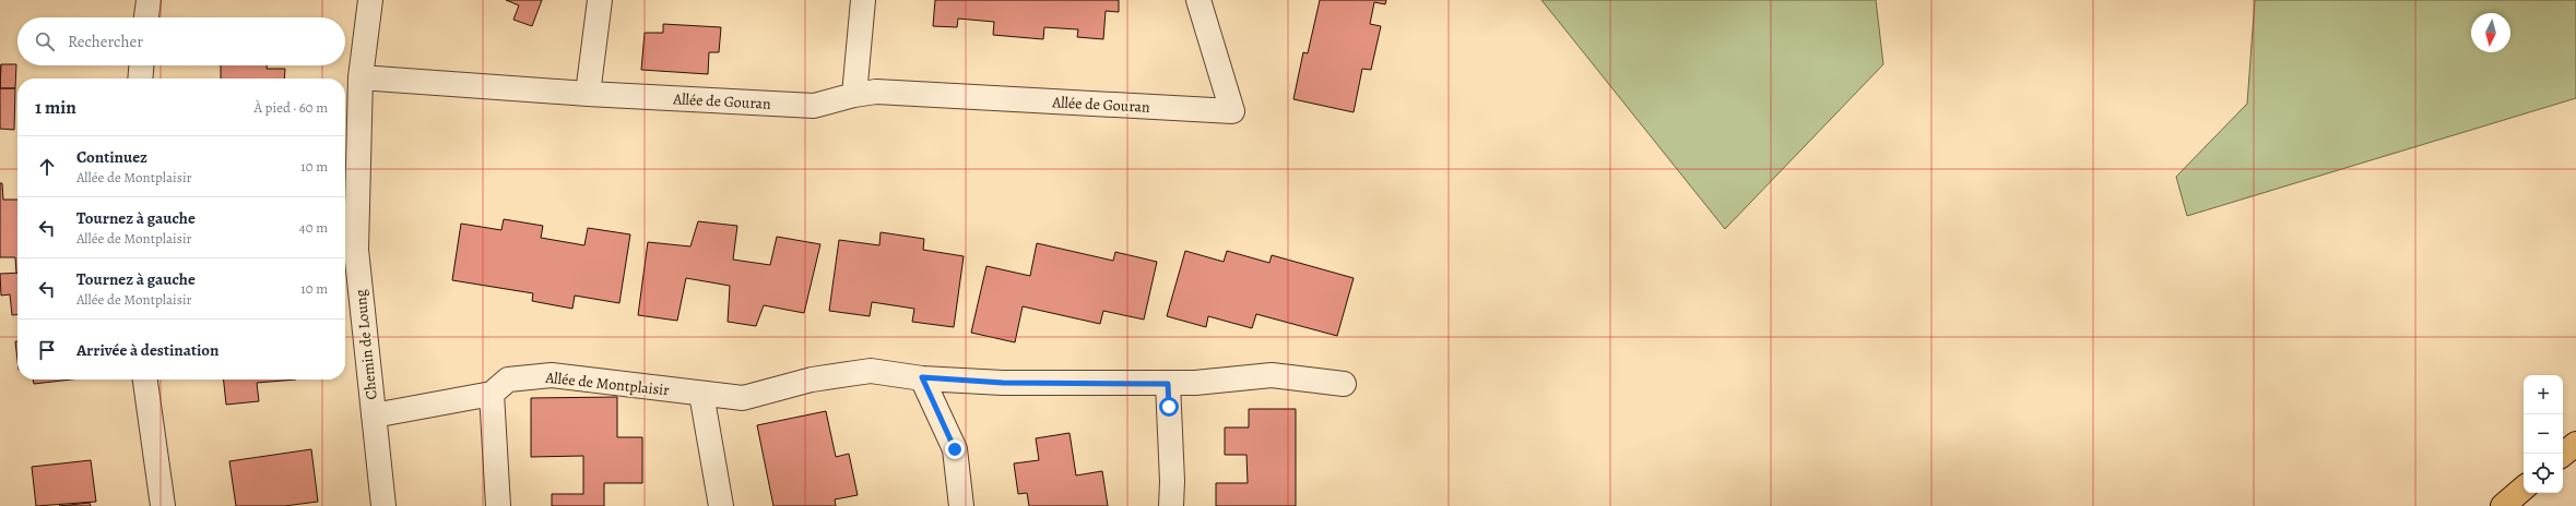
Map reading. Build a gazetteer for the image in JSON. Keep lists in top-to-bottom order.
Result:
{
  "streets": {
    "street": ["Allée de Gouran", "Chemin de Loung", "Allée de Montplaisir"]
  },
  "crossings": [
    ["Allée de Gouran", "Chemin de Loung"]
  ],
  "north": "bottom",
  "page": {
    "search": "Rechercher",
    "heading": ["1 min", "À pied · 60 m"],
    "list": [
      ["Continuez", "Allée de Montplaisir", "10 m"],
      ["Tournez à gauche", "Allée de Montplaisir", "40 m"],
      ["Tournez à gauche", "Allée de Montplaisir", "10 m"],
      "Arrivée à destination"
    ],
    "map_buttons": ["+", "−"]
  }
}
